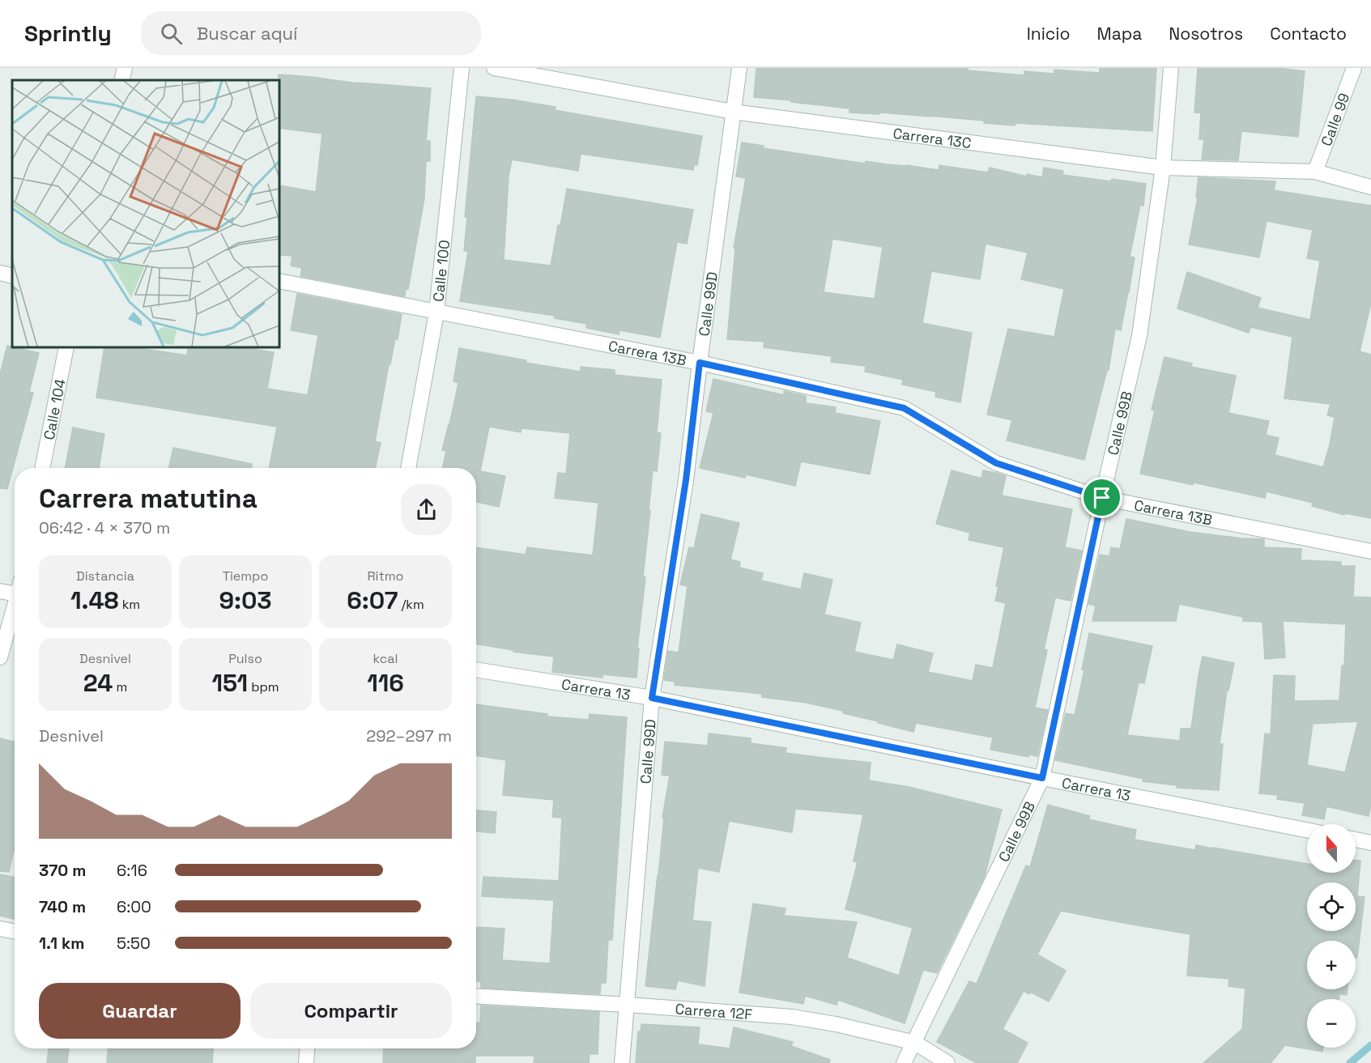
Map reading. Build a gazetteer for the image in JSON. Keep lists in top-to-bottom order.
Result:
{
  "streets": {
    "street": [
      "Calle 99",
      "Carrera 13C",
      "Calle 100",
      "Calle 99D",
      "Carrera 13B",
      "Calle 104",
      "Calle 99B",
      "Carrera 13",
      "Carrera 12F"
    ]
  },
  "crossings": [
    ["Calle 99", "Carrera 13C"],
    ["Carrera 13C", "Calle 99D"],
    ["Carrera 13C", "Calle 99B"],
    ["Calle 100", "Carrera 13B"],
    ["Calle 99D", "Carrera 13B"],
    ["Calle 99D", "Carrera 13"],
    ["Calle 99D", "Carrera 12F"],
    ["Carrera 13B", "Calle 99B"],
    ["Calle 99B", "Carrera 13"],
    ["Calle 99B", "Carrera 12F"]
  ],
  "north": "top",
  "page": {
    "header": "Sprintly",
    "search": "Buscar aquí",
    "nav": [
      "Inicio",
      "Mapa",
      "Nosotros",
      "Contacto"
    ],
    "heading": ["Carrera matutina", "06:42 · 4 × 370 m"],
    "stats": [
      ["Distancia", "1.48 km"],
      ["Tiempo", "9:03"],
      ["Ritmo", "6:07 /km"],
      ["Desnivel", "24 m"],
      ["Pulso", "151 bpm"],
      ["kcal", "116"]
    ],
    "chart": ["Desnivel", "292–297 m"],
    "map_buttons": ["+", "−"],
    "list": [
      {
        "name": "370 m",
        "note": "6:16"
      },
      {
        "name": "740 m",
        "note": "6:00"
      },
      {
        "name": "1.1 km",
        "note": "5:50"
      }
    ],
    "buttons": ["Guardar", "Compartir"]
  }
}
